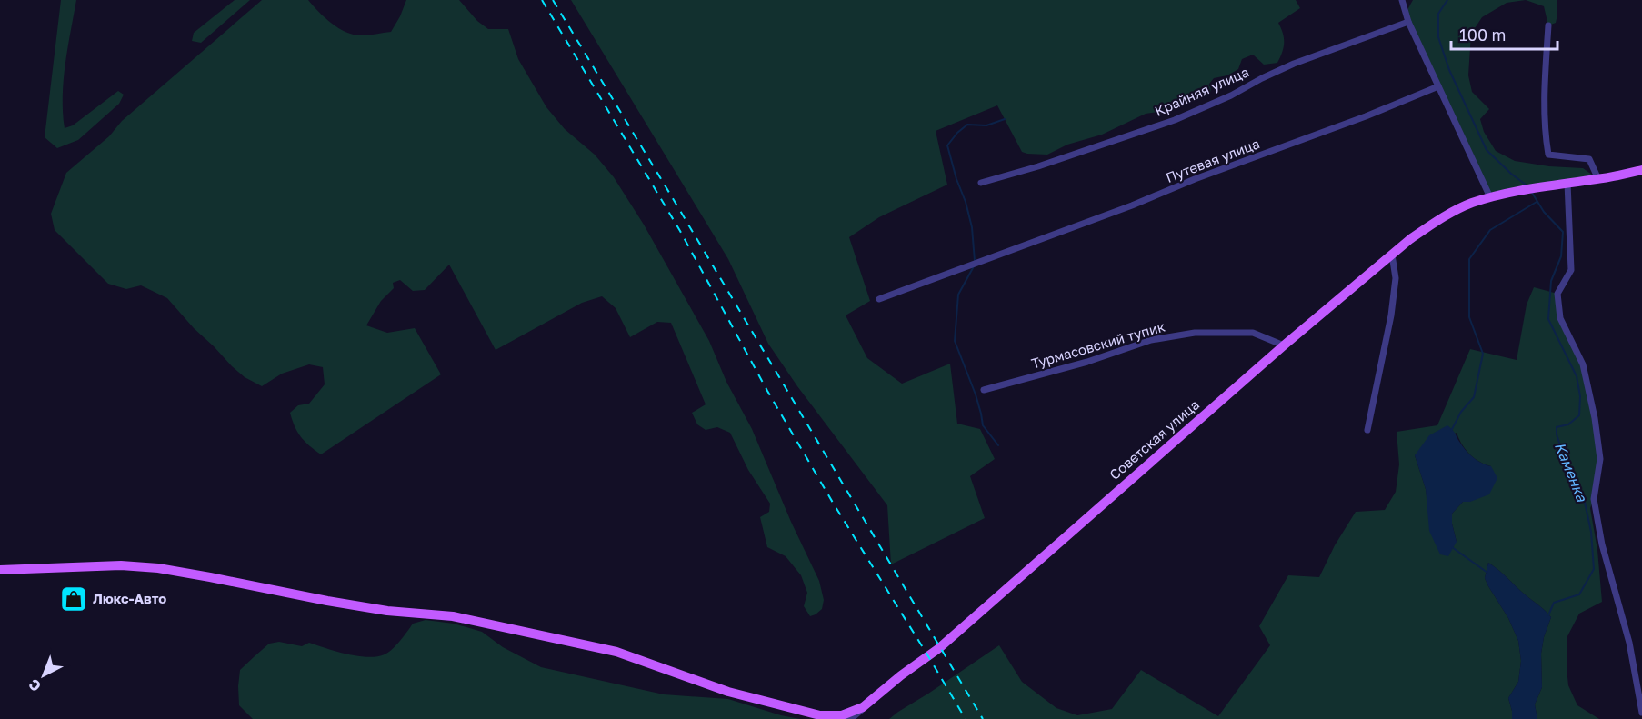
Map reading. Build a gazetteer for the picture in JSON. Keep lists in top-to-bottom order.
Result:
{
  "streets": {
    "main road": ["Советская улица"],
    "street": ["Крайняя улица", "Путевая улица", "Турмасовский тупик"]
  },
  "crossings": [
    ["Турмасовский тупик", "Советская улица"]
  ],
  "water": ["Каменка"],
  "places": {
    "shop": ["Люкс-Авто"]
  },
  "scale_bar": "100 m",
  "north": "bottom left"
}
